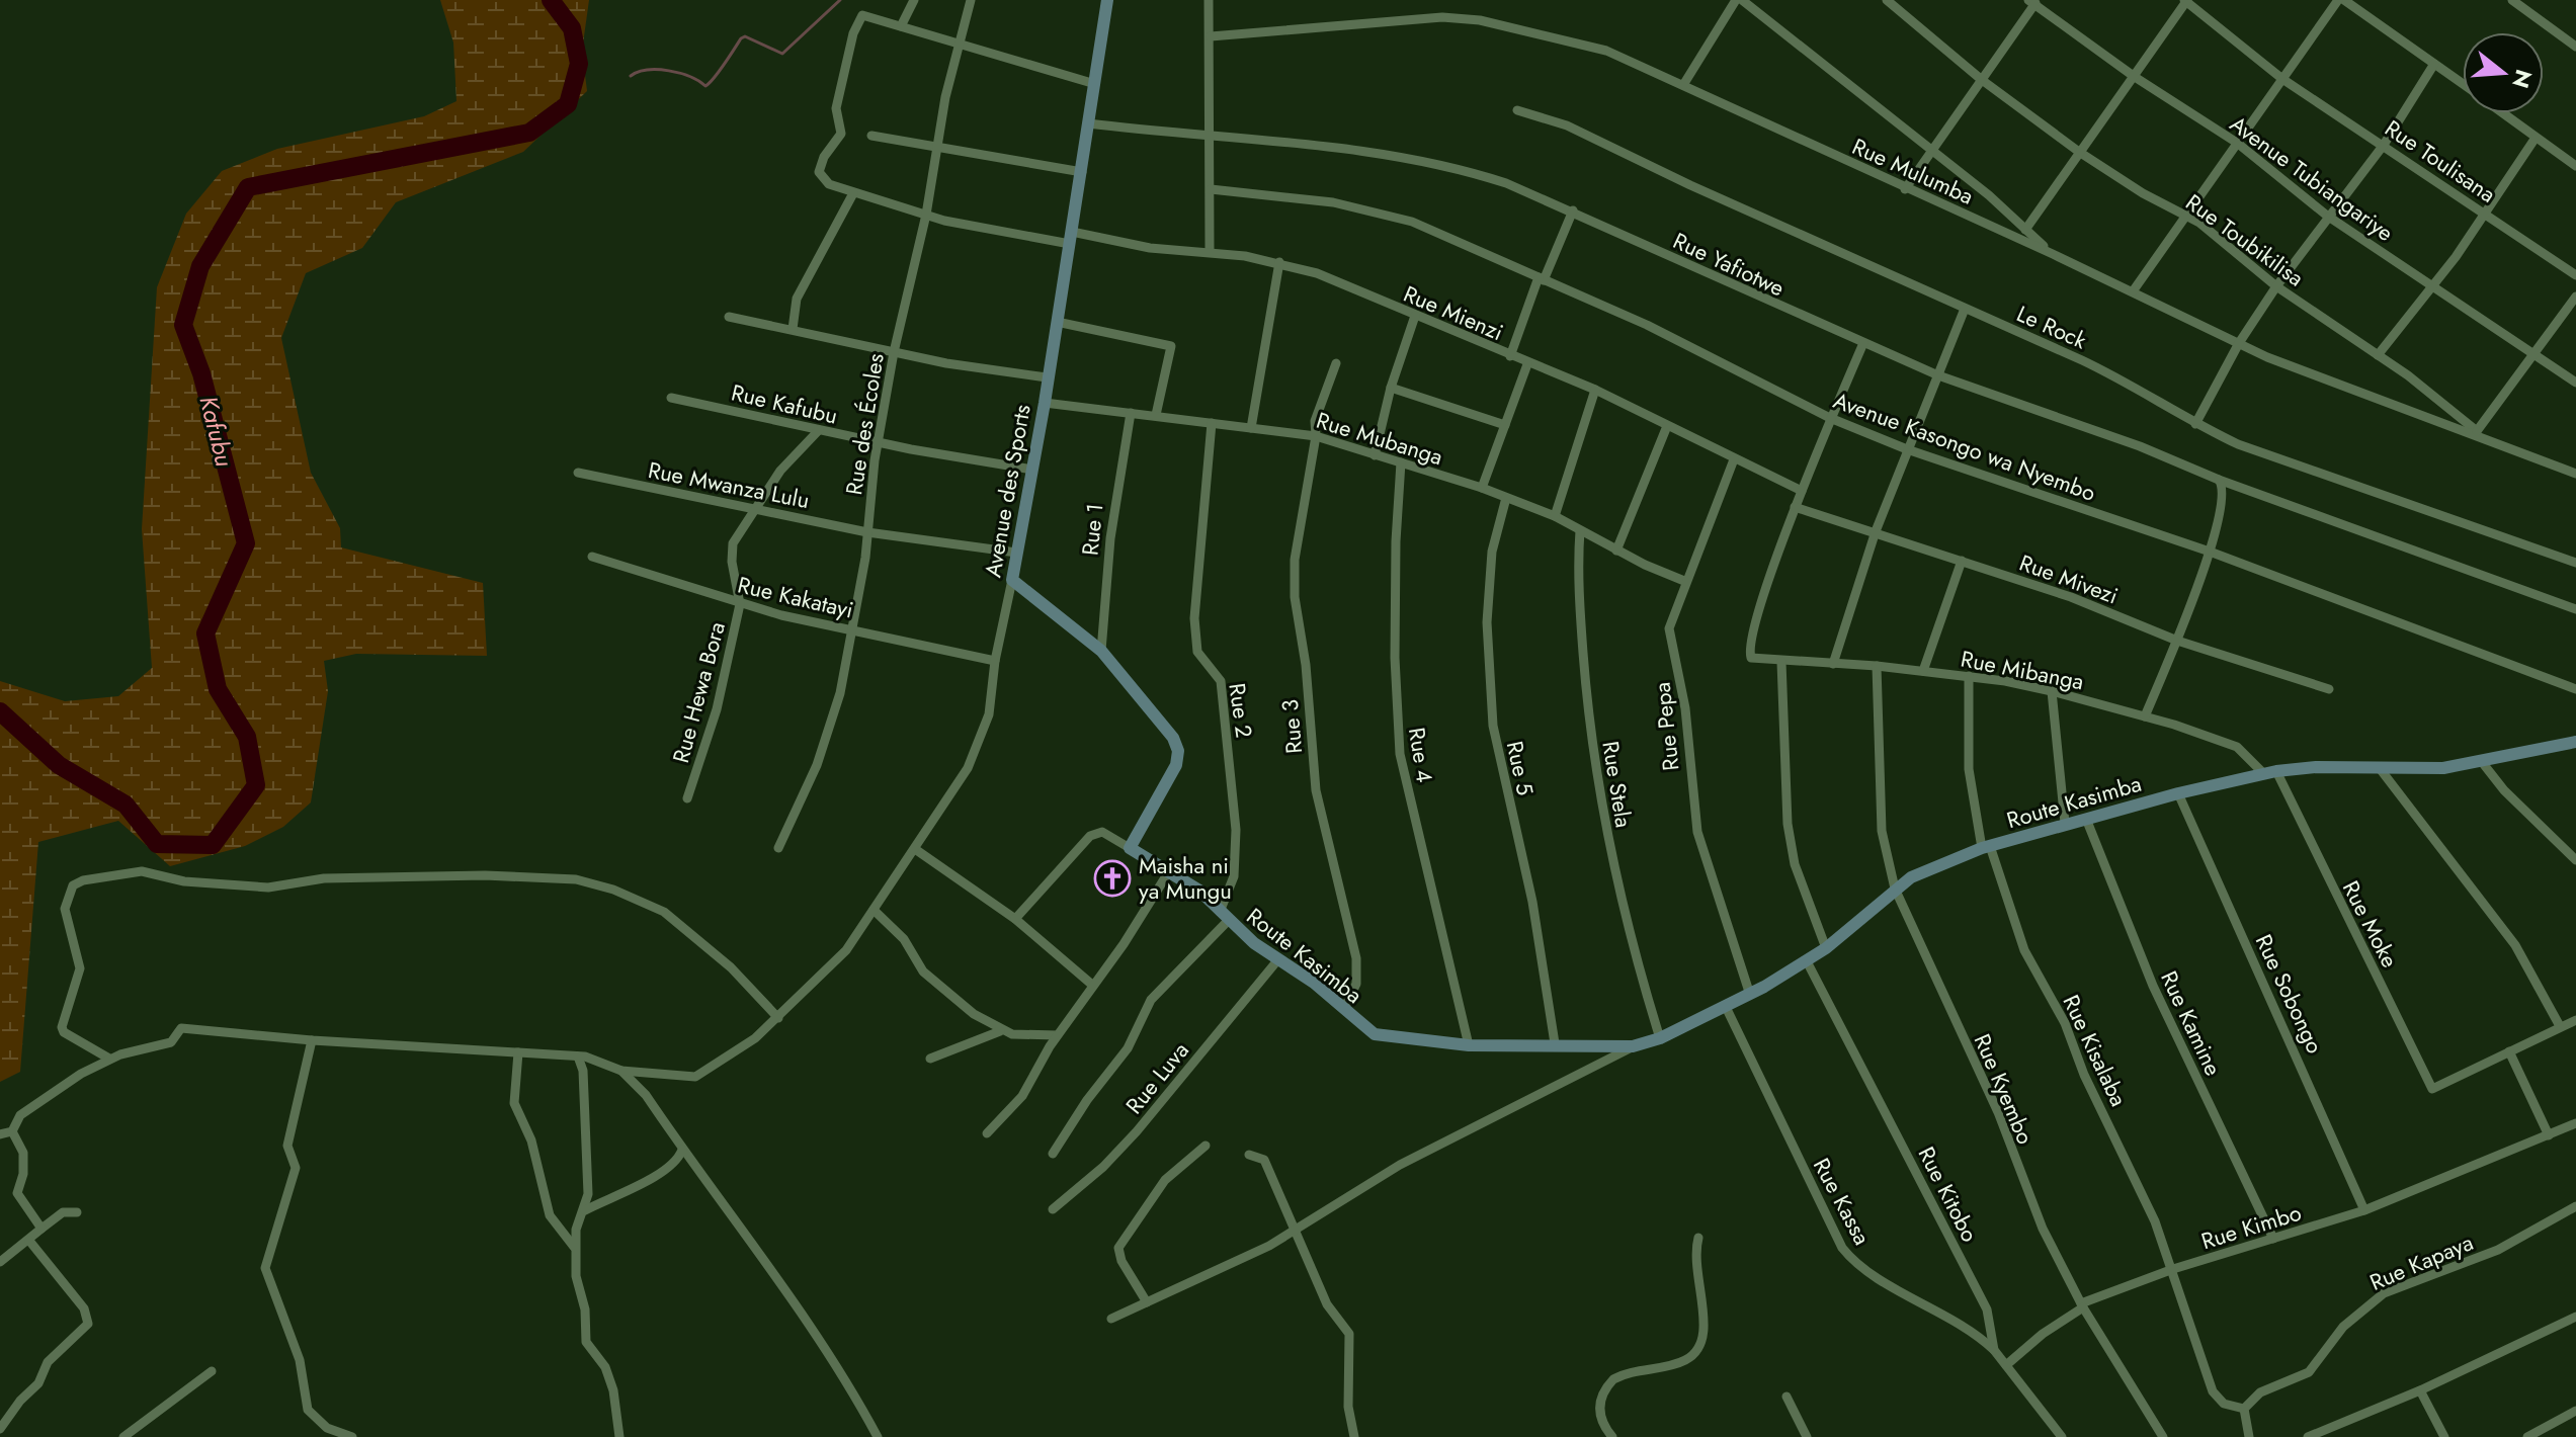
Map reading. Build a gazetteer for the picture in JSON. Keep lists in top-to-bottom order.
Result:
{
  "streets": {
    "street": [
      "Rue Toulisana",
      "Rue Mulumba",
      "Avenue Tubiangariye",
      "Rue Toubikilisa",
      "Rue Yafiotwe",
      "Rue Mienzi",
      "Le Rock",
      "Rue Kafubu",
      "Rue des Écoles",
      "Rue Mubanga",
      "Avenue Kasongo wa Nyembo",
      "Rue Mwanza Lulu",
      "Avenue des Sports",
      "Rue 1",
      "Rue Mivezi",
      "Rue Kakatayi",
      "Rue Mibanga",
      "Rue Hewa Bora",
      "Rue 2",
      "Rue 3",
      "Rue Pepa",
      "Rue 4",
      "Rue 5",
      "Rue Stela",
      "Route Kasimba",
      "Rue Moke",
      "Rue Sobongo",
      "Rue Kamine",
      "Rue Kisalaba",
      "Rue Luva",
      "Rue Kyembo",
      "Rue Kitobo",
      "Rue Kassa",
      "Rue Kimbo",
      "Rue Kapaya"
    ]
  },
  "crossings": [
    ["Rue Mulumba", "Rue Toubikilisa"],
    ["Rue Yafiotwe", "Avenue des Sports"],
    ["Rue Mienzi", "Rue des Écoles"],
    ["Rue Mienzi", "Avenue des Sports"],
    ["Rue Mienzi", "Rue Pepa"],
    ["Rue Kafubu", "Rue des Écoles"],
    ["Rue Kafubu", "Avenue des Sports"],
    ["Rue Kafubu", "Rue Hewa Bora"],
    ["Rue des Écoles", "Rue Mwanza Lulu"],
    ["Rue des Écoles", "Rue Kakatayi"],
    ["Rue Mubanga", "Avenue des Sports"],
    ["Rue Mubanga", "Rue 1"],
    ["Rue Mubanga", "Rue 2"],
    ["Rue Mubanga", "Rue 3"],
    ["Rue Mubanga", "Rue Pepa"],
    ["Rue Mubanga", "Rue 4"],
    ["Rue Mubanga", "Rue 5"],
    ["Rue Mubanga", "Rue Stela"],
    ["Rue Mwanza Lulu", "Avenue des Sports"],
    ["Rue Mwanza Lulu", "Rue Hewa Bora"],
    ["Avenue des Sports", "Rue Kakatayi"],
    ["Rue Mivezi", "Rue Mibanga"],
    ["Rue Kakatayi", "Rue Hewa Bora"],
    ["Rue Mibanga", "Route Kasimba"],
    ["Rue Mibanga", "Rue Moke"],
    ["Rue Mibanga", "Rue Kisalaba"],
    ["Rue Mibanga", "Rue Kyembo"],
    ["Rue 2", "Route Kasimba"],
    ["Rue 3", "Route Kasimba"],
    ["Rue Pepa", "Route Kasimba"],
    ["Rue 4", "Route Kasimba"],
    ["Rue 5", "Route Kasimba"],
    ["Rue Stela", "Route Kasimba"],
    ["Route Kasimba", "Rue Moke"],
    ["Route Kasimba", "Rue Sobongo"],
    ["Route Kasimba", "Rue Kamine"],
    ["Route Kasimba", "Rue Kisalaba"],
    ["Route Kasimba", "Rue Luva"],
    ["Route Kasimba", "Rue Kyembo"],
    ["Route Kasimba", "Rue Kitobo"],
    ["Route Kasimba", "Rue Kassa"],
    ["Rue Sobongo", "Rue Kimbo"],
    ["Rue Kamine", "Rue Kimbo"],
    ["Rue Kisalaba", "Rue Kimbo"],
    ["Rue Kisalaba", "Rue Kapaya"],
    ["Rue Kyembo", "Rue Kimbo"],
    ["Rue Kitobo", "Rue Kassa"],
    ["Rue Kitobo", "Rue Kimbo"]
  ],
  "water": ["Kafubu"],
  "places": {
    "church": ["Maisha ni ya Mungu"]
  },
  "north": "right"
}
